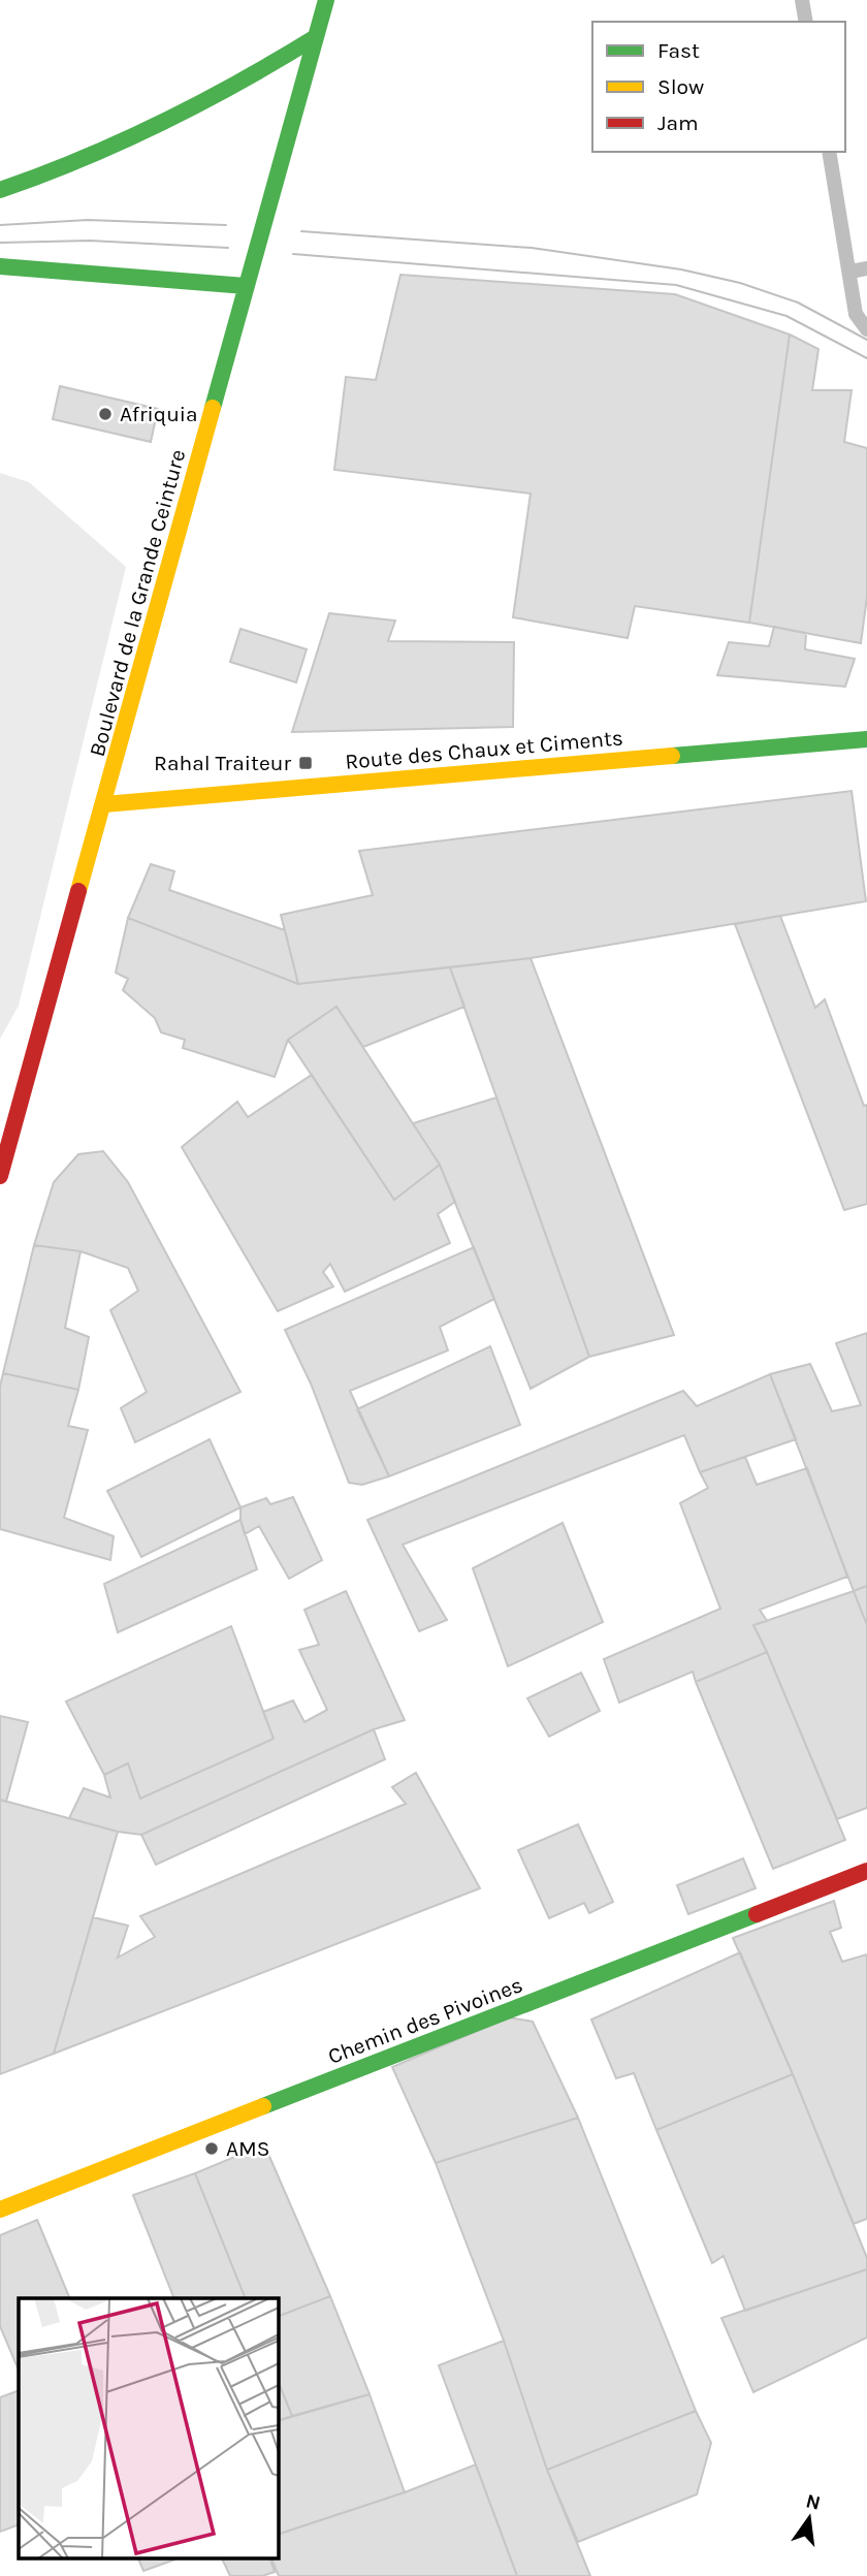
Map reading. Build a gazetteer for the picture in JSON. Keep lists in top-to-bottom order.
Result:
{
  "streets": {
    "main road": ["Boulevard de la Grande Ceinture", "Route des Chaux et Ciments", "Chemin des Pivoines"]
  },
  "crossings": [
    ["Boulevard de la Grande Ceinture", "Route des Chaux et Ciments"]
  ],
  "places": {
    "other": ["Afriquia", "AMS"],
    "transit": ["Rahal Traiteur"]
  },
  "legend": ["Fast", "Slow", "Jam"],
  "north": "top"
}
